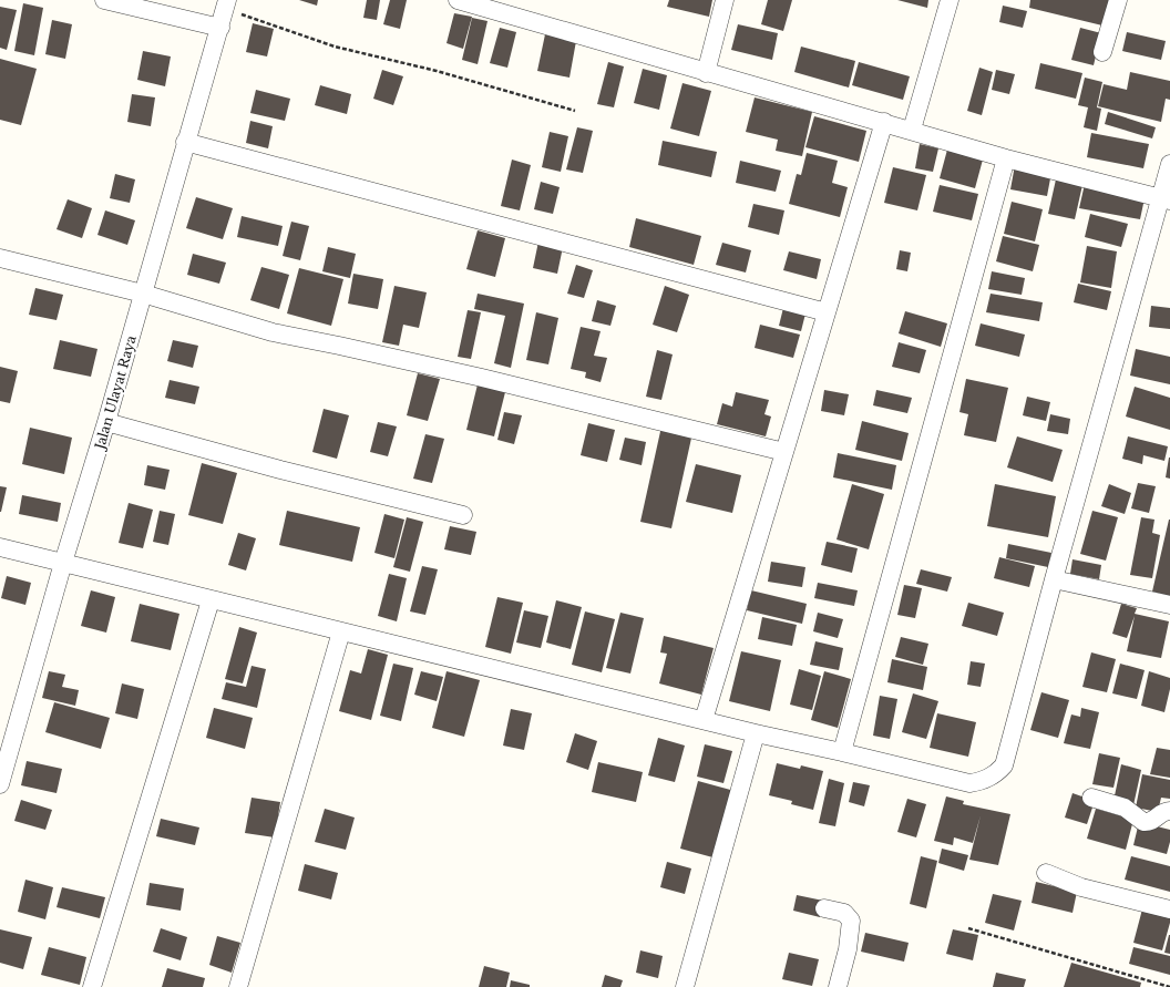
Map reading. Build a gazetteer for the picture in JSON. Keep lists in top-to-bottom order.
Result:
{
  "streets": {
    "street": ["Jalan Ulayat Raya"]
  }
}
